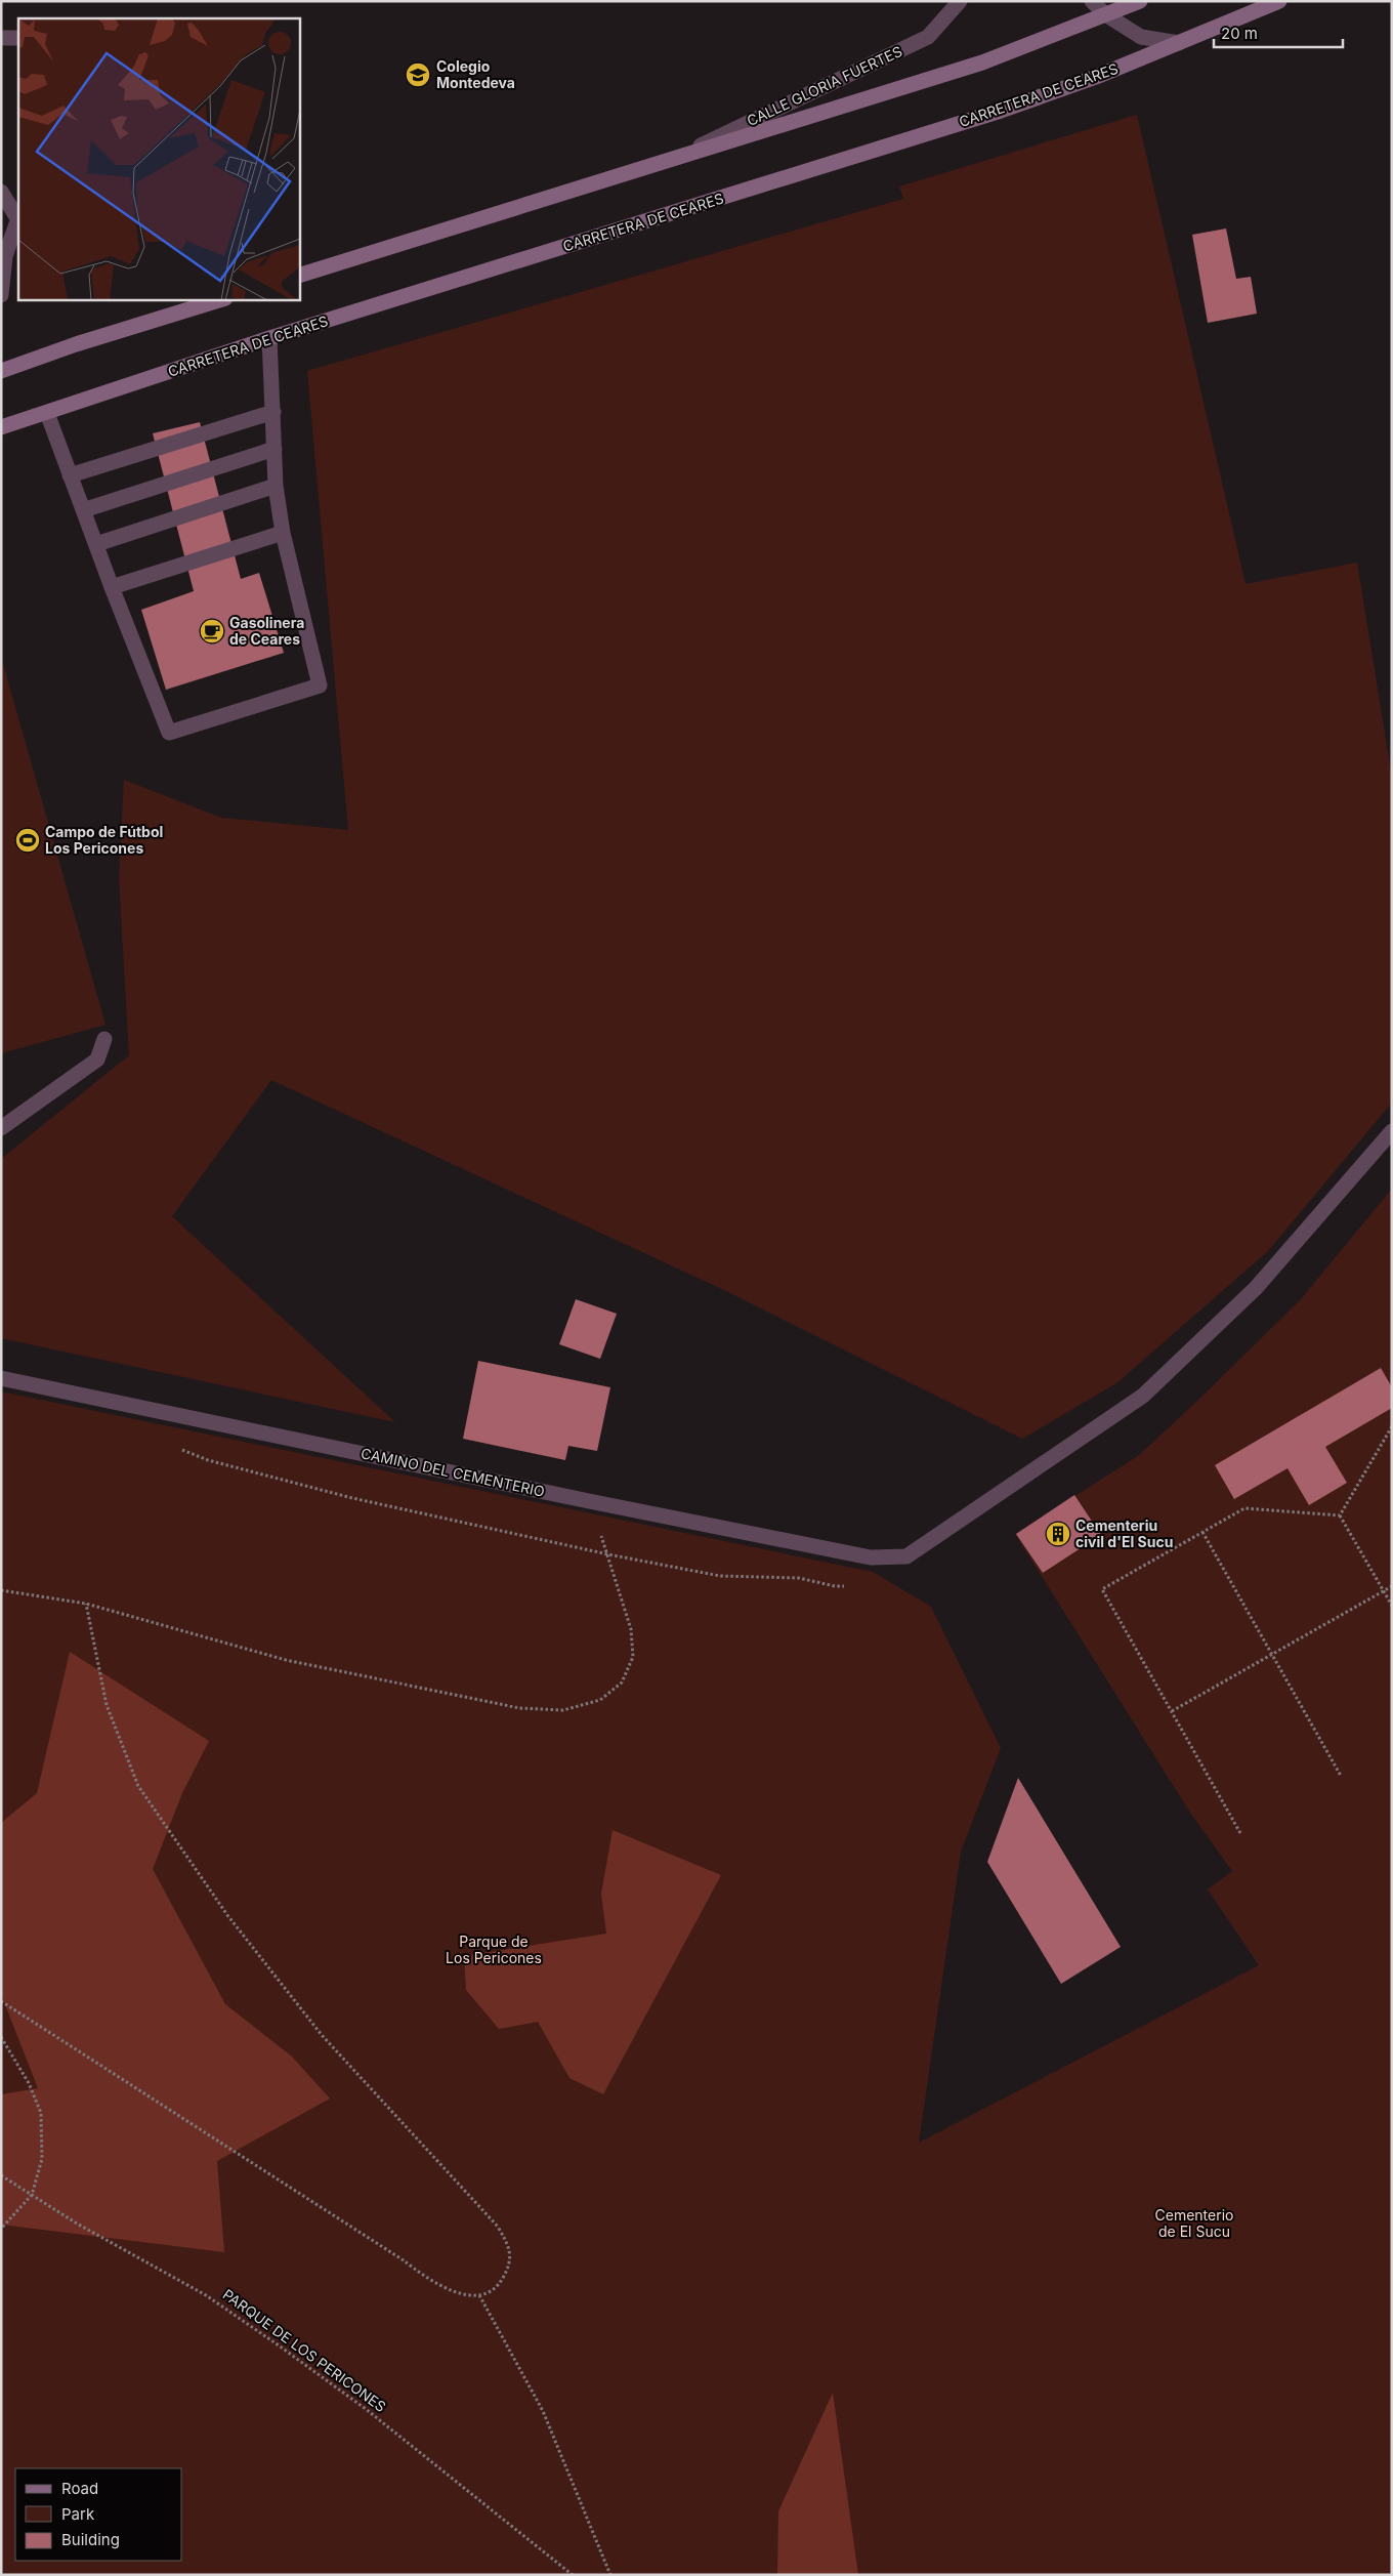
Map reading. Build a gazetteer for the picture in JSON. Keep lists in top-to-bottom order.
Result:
{
  "streets": {
    "main road": ["CARRETERA DE CEARES"],
    "street": ["CALLE GLORIA FUERTES", "CAMINO DEL CEMENTERIO"],
    "path": ["PARQUE DE LOS PERICONES"]
  },
  "parks": ["Parque de Los Pericones", "Cementerio de El Sucu"],
  "places": {
    "school or university": ["Colegio Montedeva"],
    "cafe": ["Gasolinera de Ceares"],
    "sports": ["Campo de Fútbol Los Pericones"],
    "building": ["Cementeriu civil d'El Sucu"]
  },
  "legend": ["Road", "Park", "Building"],
  "scale_bar": "20 m"
}
